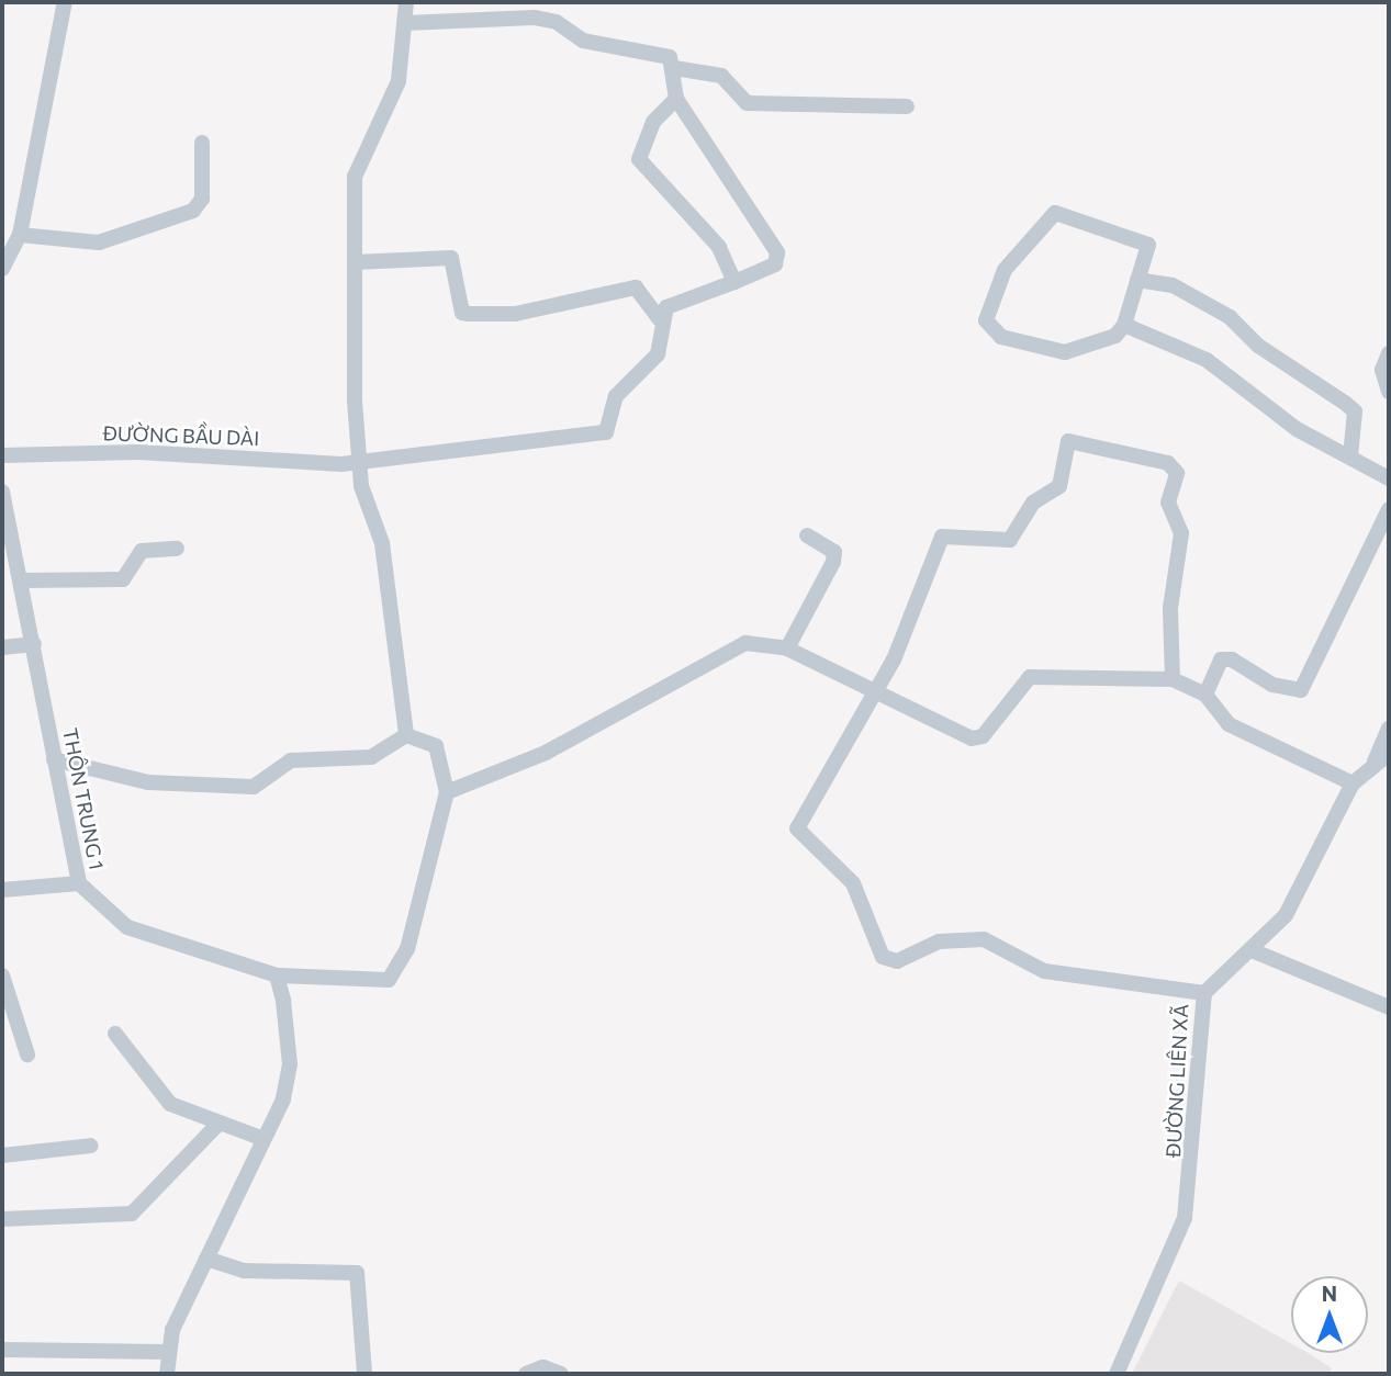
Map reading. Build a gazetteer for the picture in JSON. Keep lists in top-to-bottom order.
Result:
{
  "streets": {
    "street": ["ĐƯỜNG BẦU DÀI", "THÔN TRUNG 1", "ĐƯỜNG LIÊN XÃ"]
  },
  "north": "top"
}
